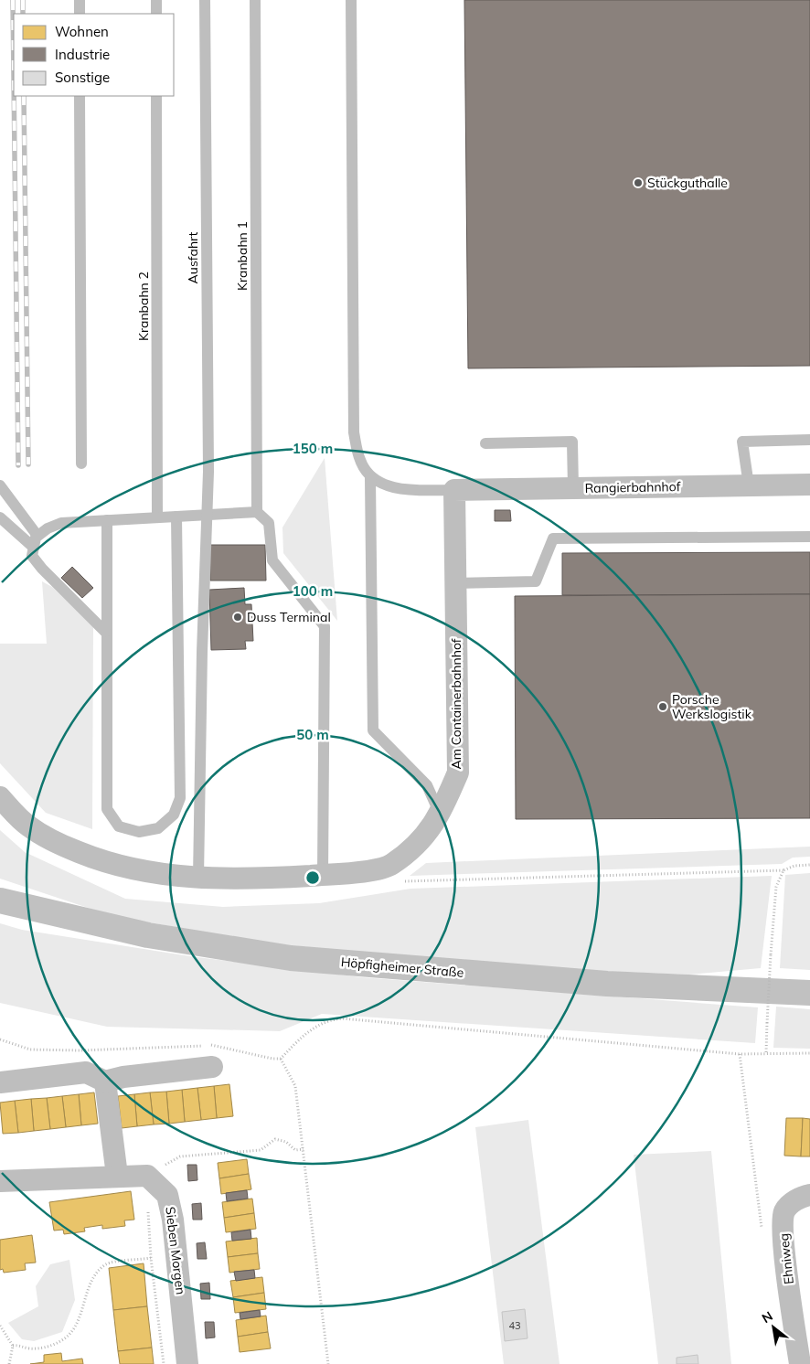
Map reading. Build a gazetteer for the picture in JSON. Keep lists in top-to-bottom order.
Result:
{
  "streets": {
    "main road": ["Höpfigheimer Straße"],
    "street": [
      "Rangierbahnhof",
      "Am Containerbahnhof",
      "Sieben Morgen",
      "Ehniweg"
    ],
    "lane": ["Kranbahn 1", "Ausfahrt", "Kranbahn 2"]
  },
  "crossings": [
    ["Rangierbahnhof", "Am Containerbahnhof"]
  ],
  "places": ["Stückguthalle", "Duss Terminal", "Porsche Werkslogistik"],
  "house_numbers": ["43"],
  "legend": ["Wohnen", "Industrie", "Sonstige"],
  "north": "top left",
  "rings": ["150 m", "100 m", "50 m"]
}
